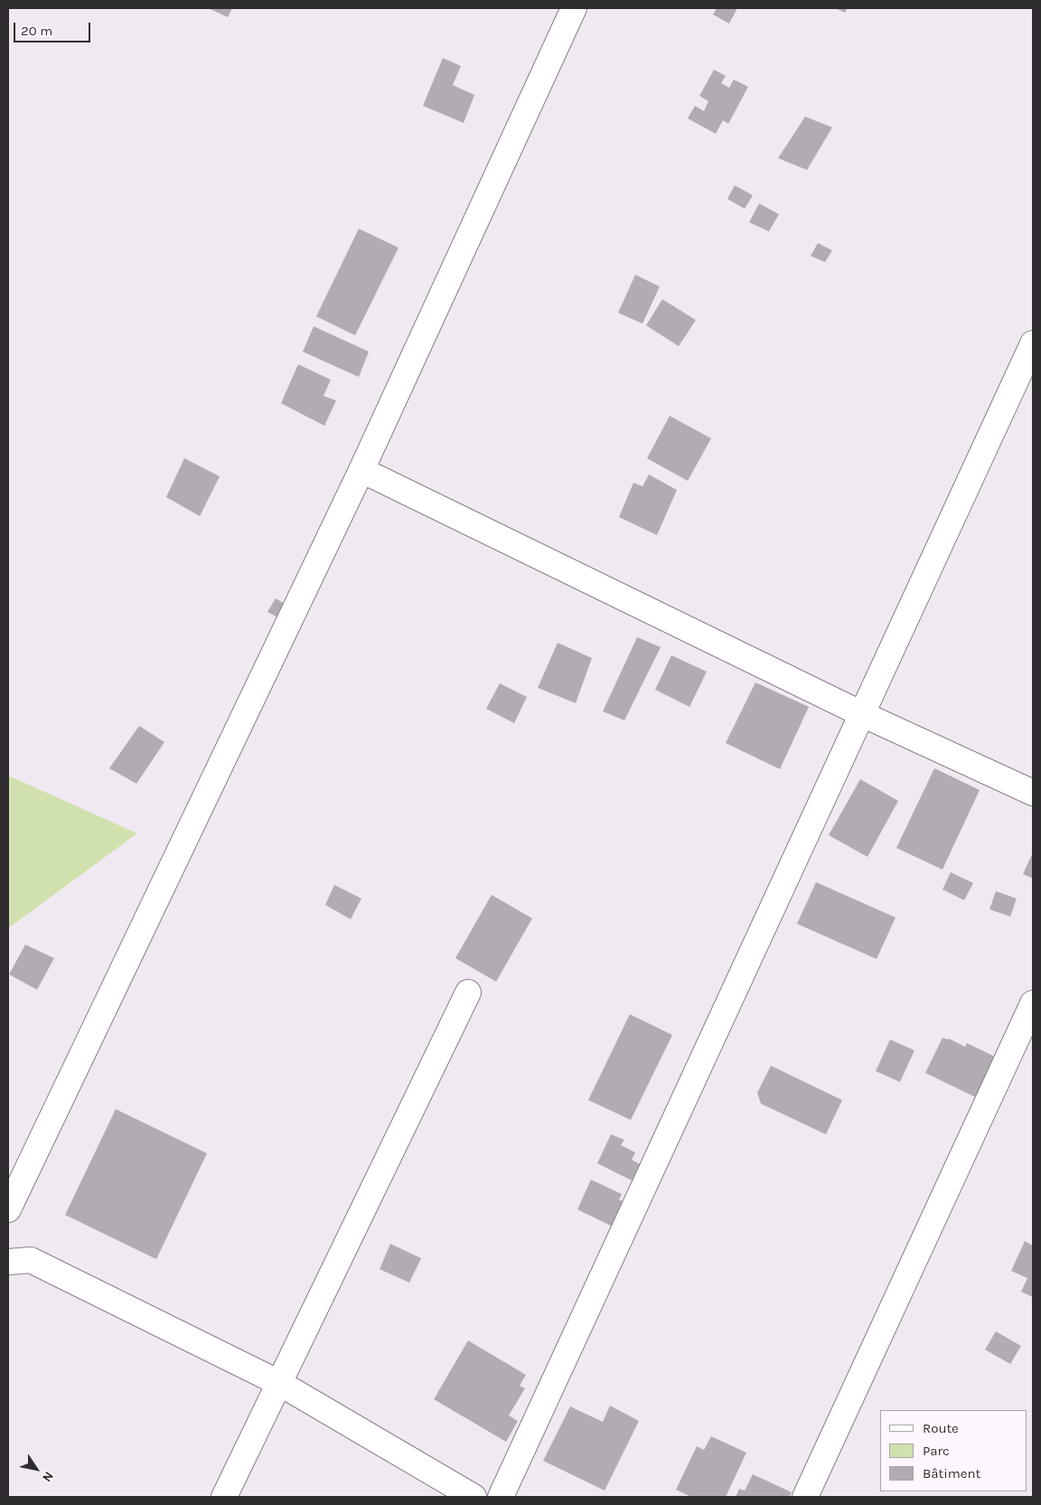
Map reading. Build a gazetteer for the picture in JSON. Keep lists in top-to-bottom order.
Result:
{
  "legend": ["Route", "Parc", "Bâtiment"],
  "scale_bar": "20 m",
  "north": "bottom right"
}
